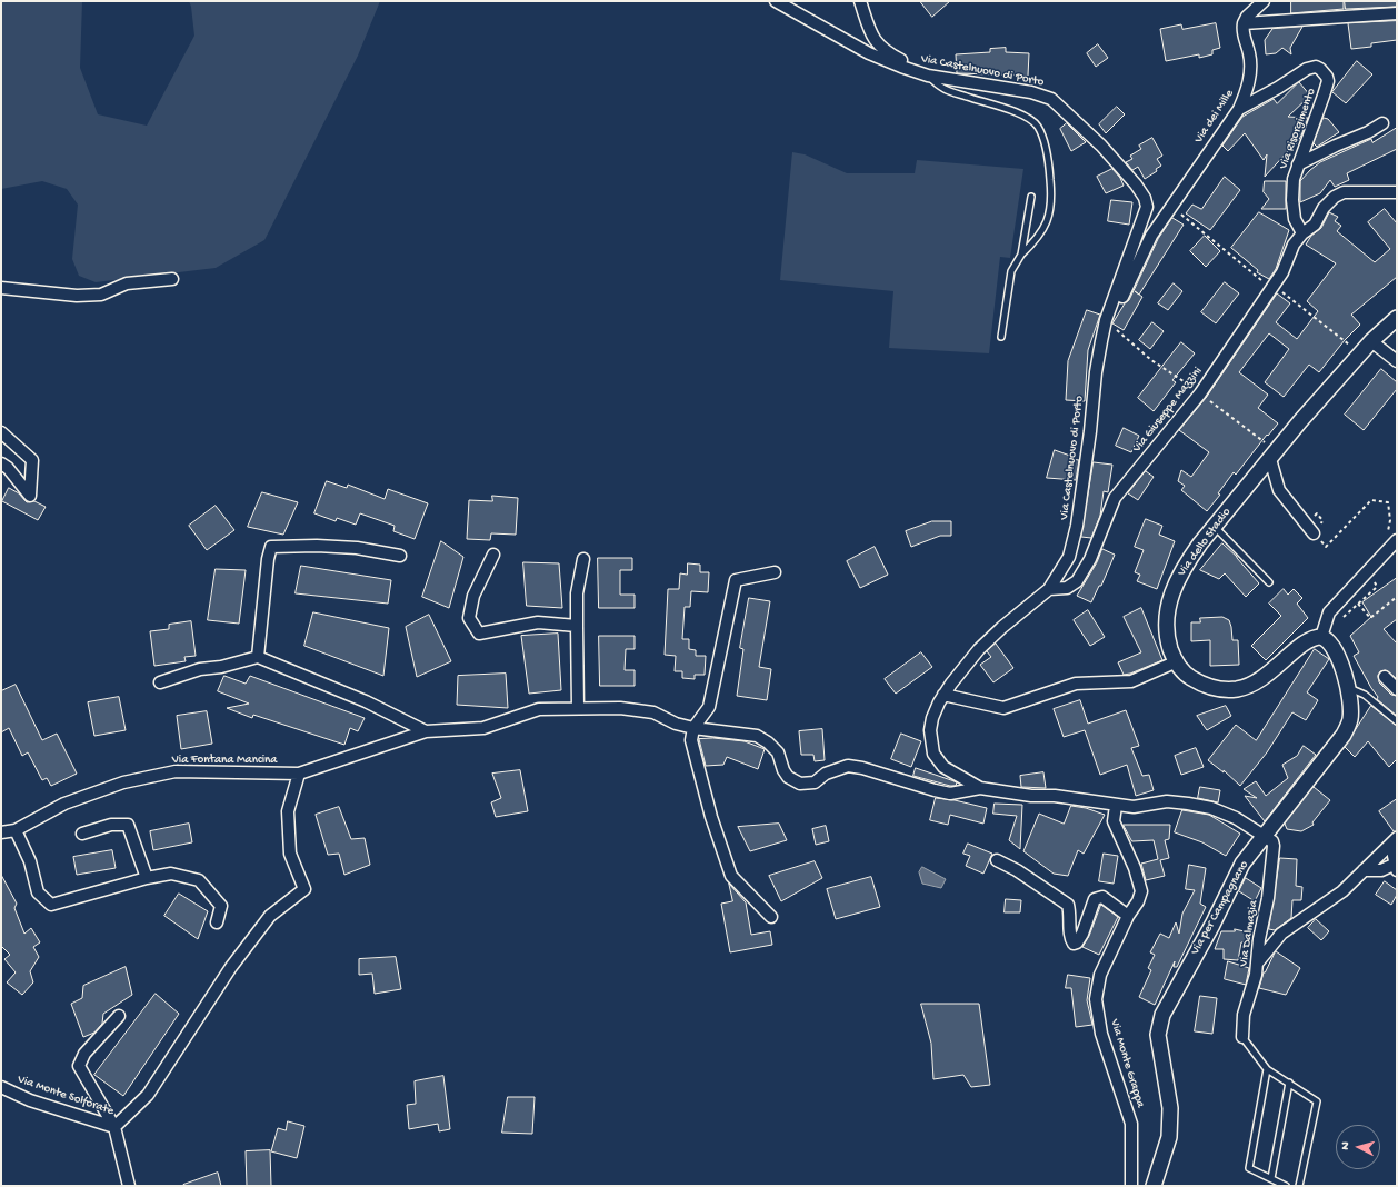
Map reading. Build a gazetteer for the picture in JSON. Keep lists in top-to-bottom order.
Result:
{
  "streets": {
    "street": [
      "Via Castelnuovo di Porto",
      "Via dei Mille",
      "Via Risorgimento",
      "Via Giuseppe Mazzini",
      "Via dello Stadio",
      "Via Fontana Mancina",
      "Via per Campagnano",
      "Via Dalmazia",
      "Via Monte Grappa",
      "Via Monte Solforate"
    ]
  },
  "crossings": [
    ["Via Castelnuovo di Porto", "Via dei Mille"],
    ["Via Castelnuovo di Porto", "Via Giuseppe Mazzini"],
    ["Via Castelnuovo di Porto", "Via Fontana Mancina"],
    ["Via Castelnuovo di Porto", "Via per Campagnano"],
    ["Via Castelnuovo di Porto", "Via Dalmazia"],
    ["Via Castelnuovo di Porto", "Via Monte Grappa"],
    ["Via dei Mille", "Via Risorgimento"],
    ["Via Risorgimento", "Via Giuseppe Mazzini"],
    ["Via dello Stadio", "Via per Campagnano"],
    ["Via per Campagnano", "Via Dalmazia"]
  ],
  "north": "left"
}
